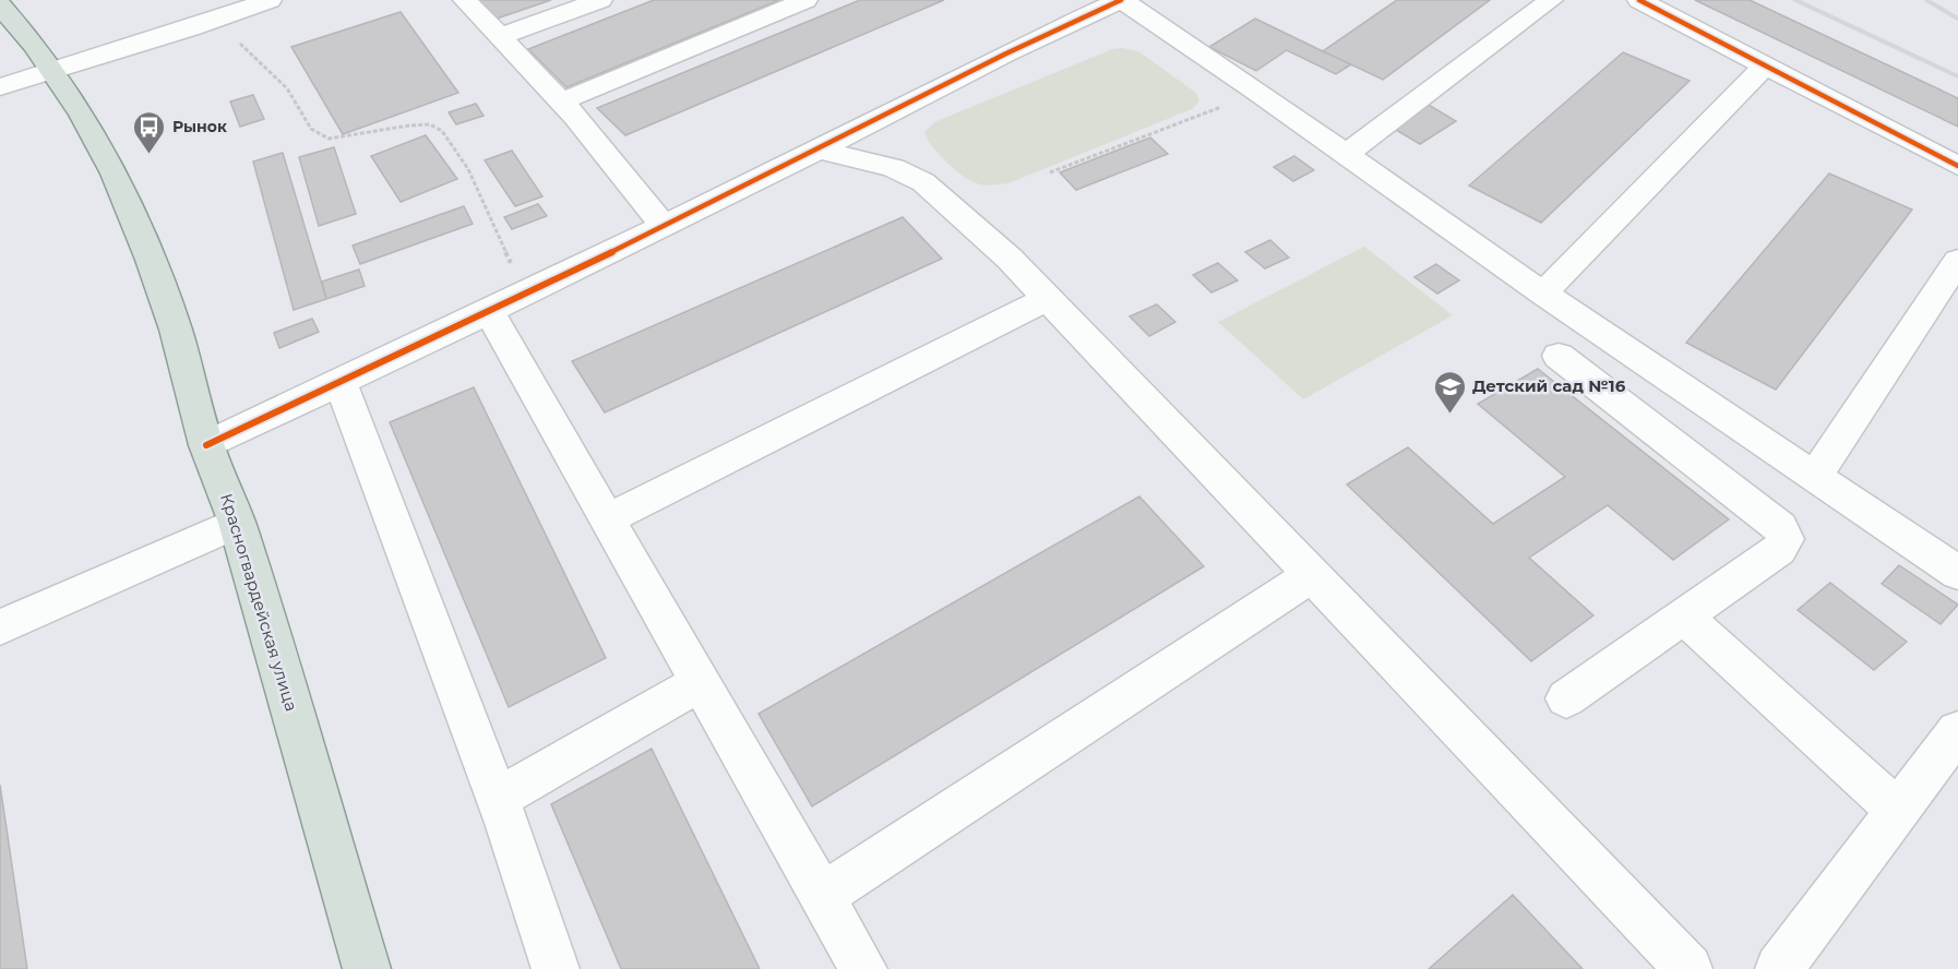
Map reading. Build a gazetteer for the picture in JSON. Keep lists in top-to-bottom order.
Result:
{
  "streets": {
    "main road": ["Красногвардейская улица"]
  },
  "places": {
    "bus stop": ["Рынок"],
    "school or university": ["Детский сад №16"]
  }
}
